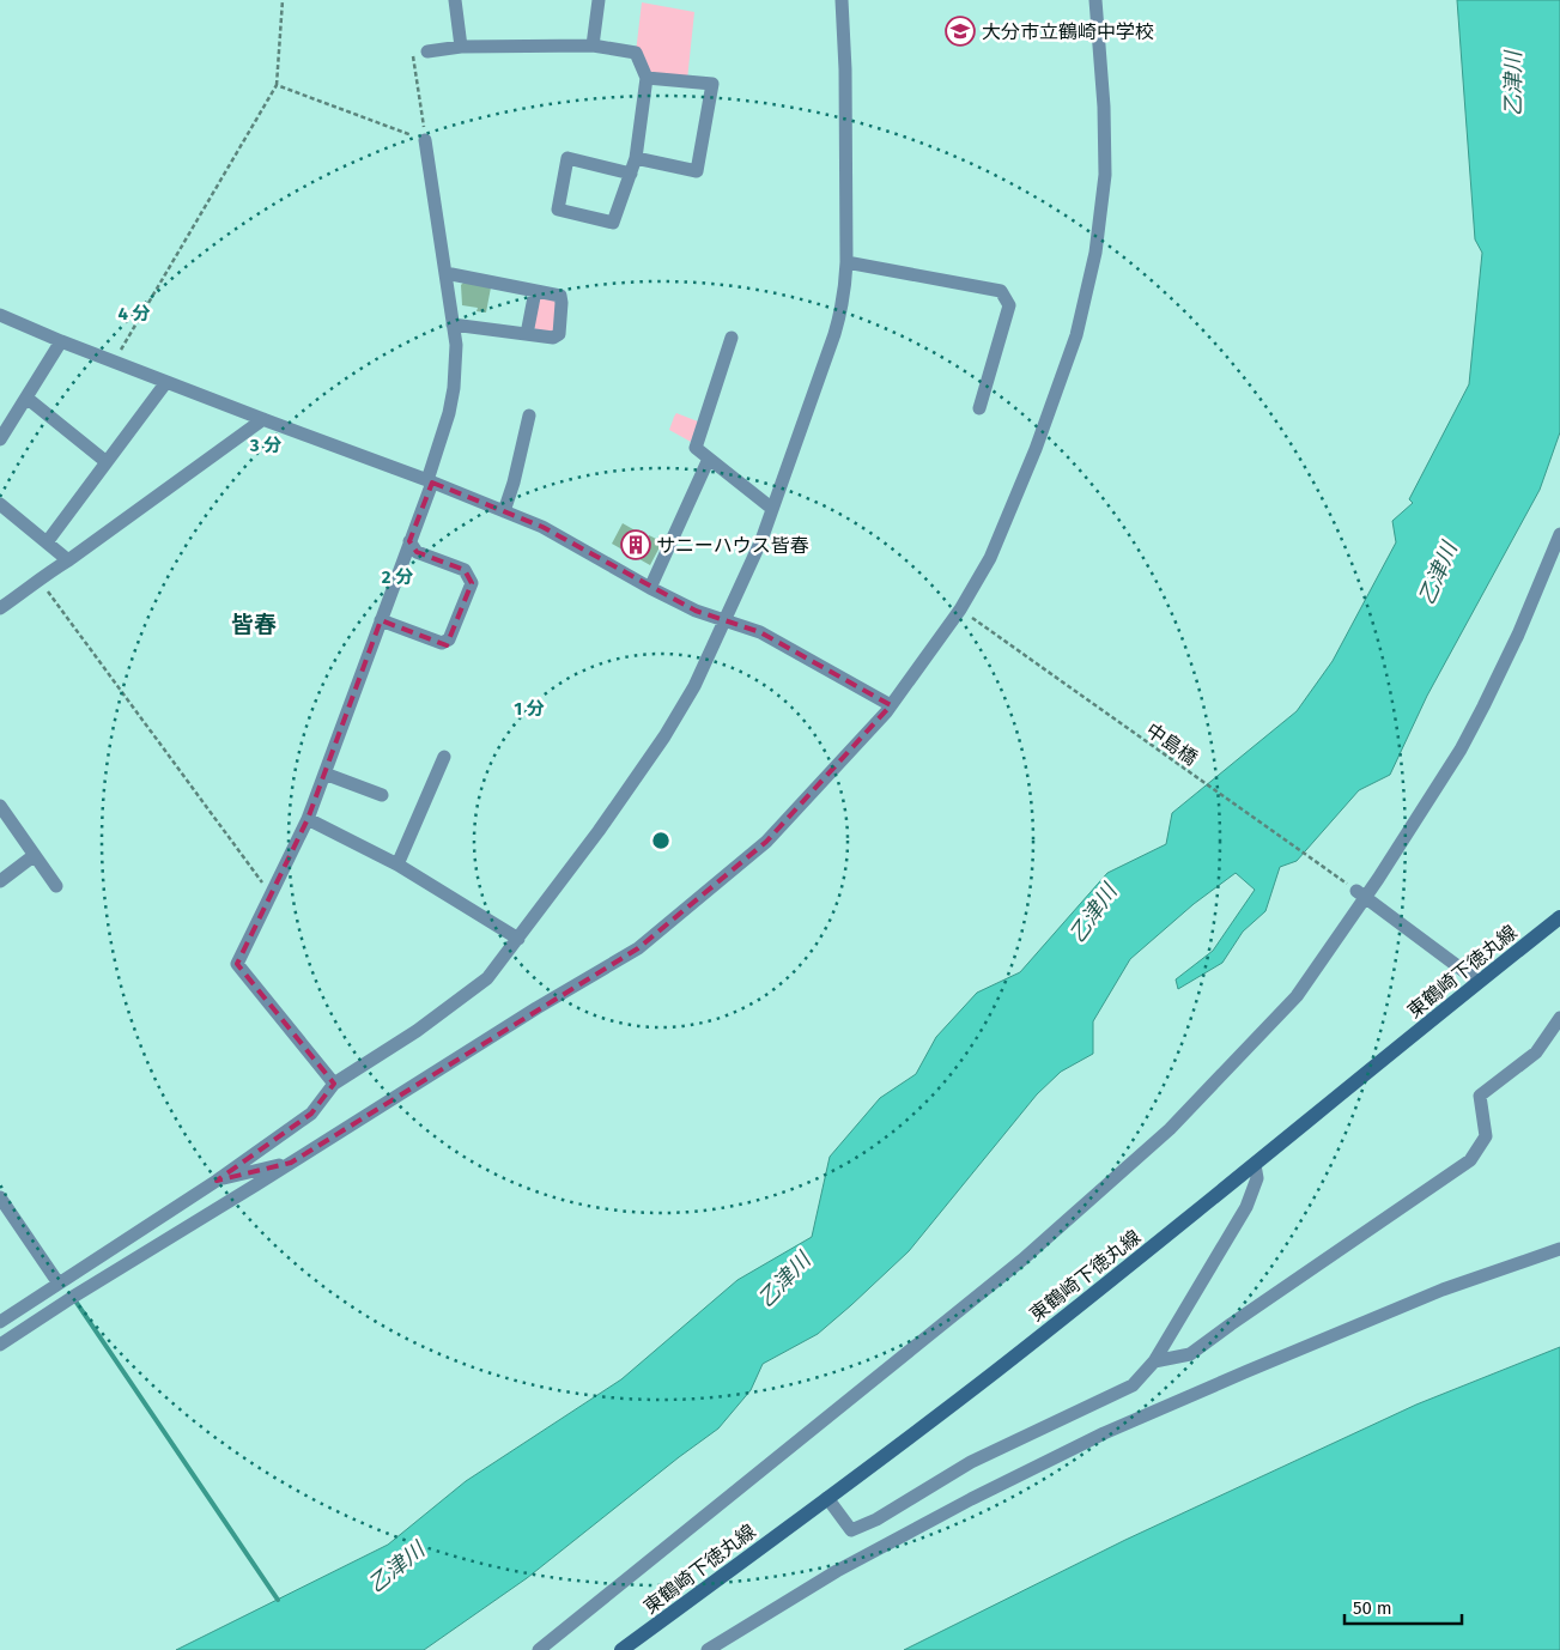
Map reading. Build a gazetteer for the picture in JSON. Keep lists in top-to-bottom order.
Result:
{
  "streets": {
    "street": ["東鶴崎下徳丸線"],
    "path": ["中島橋"]
  },
  "districts": ["皆春"],
  "water": ["乙津川"],
  "places": {
    "school or university": ["大分市立鶴崎中学校"],
    "building": ["サニーハウス皆春"]
  },
  "scale_bar": "50 m",
  "rings": [
    "4 分",
    "3 分",
    "2 分",
    "1 分"
  ]
}
